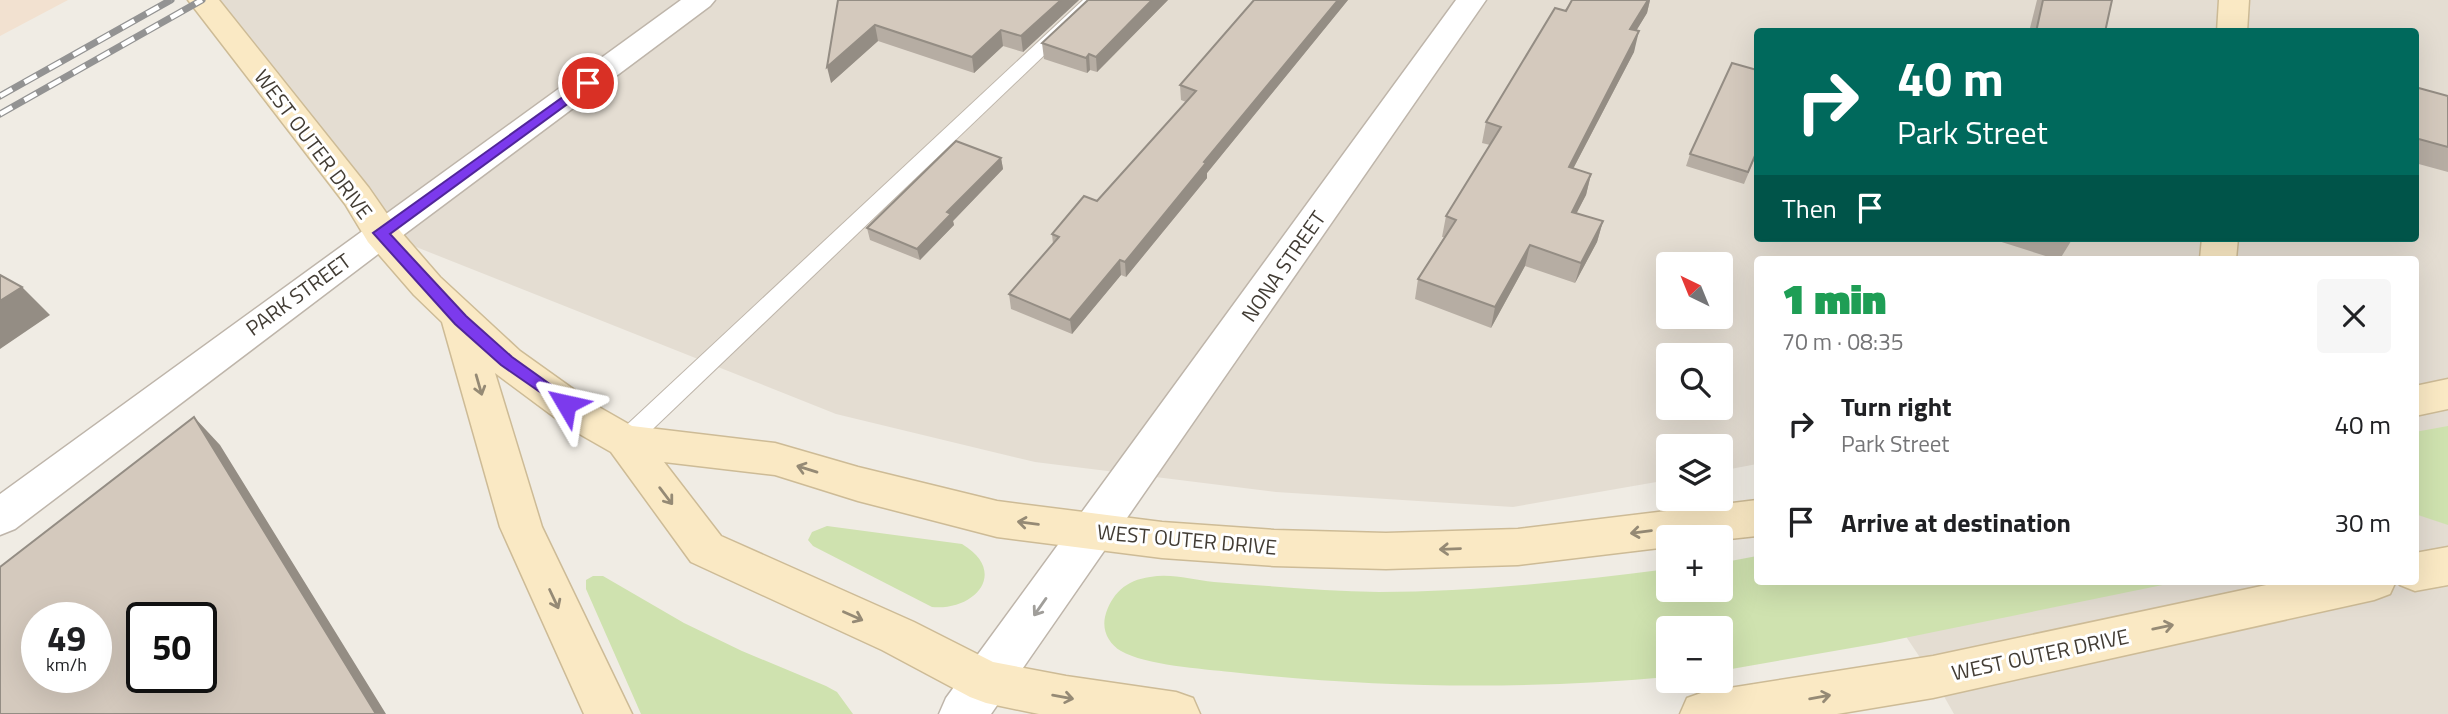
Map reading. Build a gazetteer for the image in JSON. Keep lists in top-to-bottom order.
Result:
{
  "streets": {
    "main road": ["WEST OUTER DRIVE"],
    "street": ["NONA STREET", "PARK STREET"]
  },
  "crossings": [
    ["WEST OUTER DRIVE", "NONA STREET"],
    ["WEST OUTER DRIVE", "PARK STREET"]
  ],
  "north": "top left",
  "page": {
    "turn": ["40 m", "Park Street"],
    "then": "Then",
    "map_buttons": ["+", "−"],
    "heading": ["1 min", "70 m · 08:35"],
    "list": [
      {
        "name": "Turn right",
        "note": "Park Street",
        "value": "40 m"
      },
      {
        "name": "Arrive at destination",
        "value": "30 m"
      }
    ],
    "speed": "49 km/h",
    "limit": "50"
  }
}
